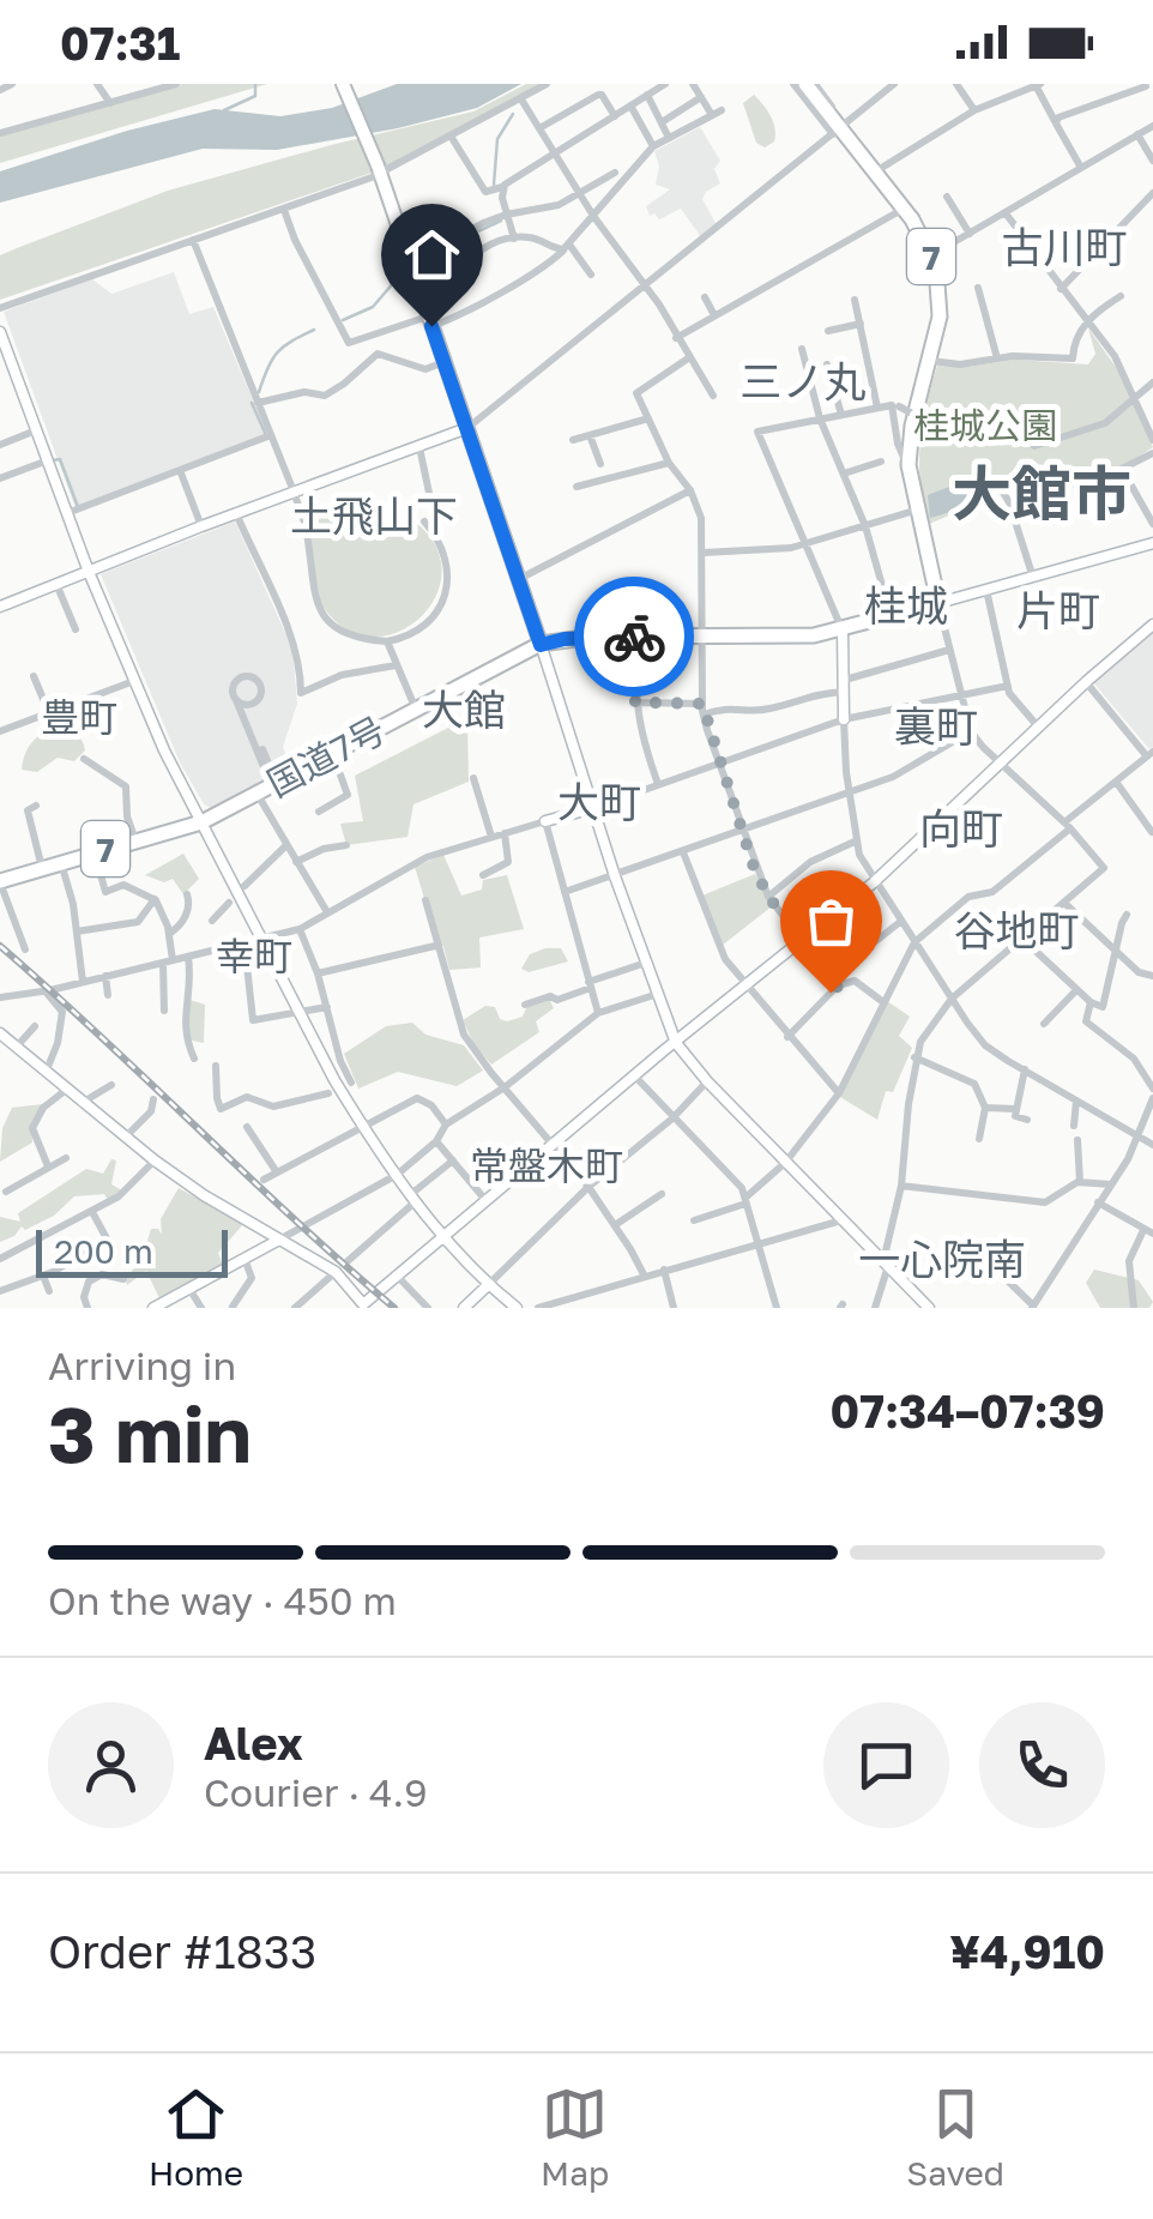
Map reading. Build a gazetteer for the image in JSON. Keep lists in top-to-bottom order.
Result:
{
  "streets": {
    "highway": ["7", "国道7号"]
  },
  "crossings": [
    ["7", "国道7号"]
  ],
  "districts": [
    "古川町",
    "三ノ丸",
    "大館市",
    "土飛山下",
    "桂城",
    "片町",
    "大館",
    "豊町",
    "裏町",
    "大町",
    "向町",
    "谷地町",
    "幸町",
    "常盤木町",
    "一心院南"
  ],
  "parks": ["桂城公園"],
  "scale_bar": "200 m",
  "page": {
    "status": "07:31",
    "scale": "200 m",
    "heading": ["3 min", "Arriving in", "07:34–07:39"],
    "panel": [
      "Alex",
      "Courier · 4.9",
      "Order #1833",
      "¥4,910"
    ],
    "bar": "On the way · 450 m",
    "tabs": ["Home", "Map", "Saved"]
  }
}
